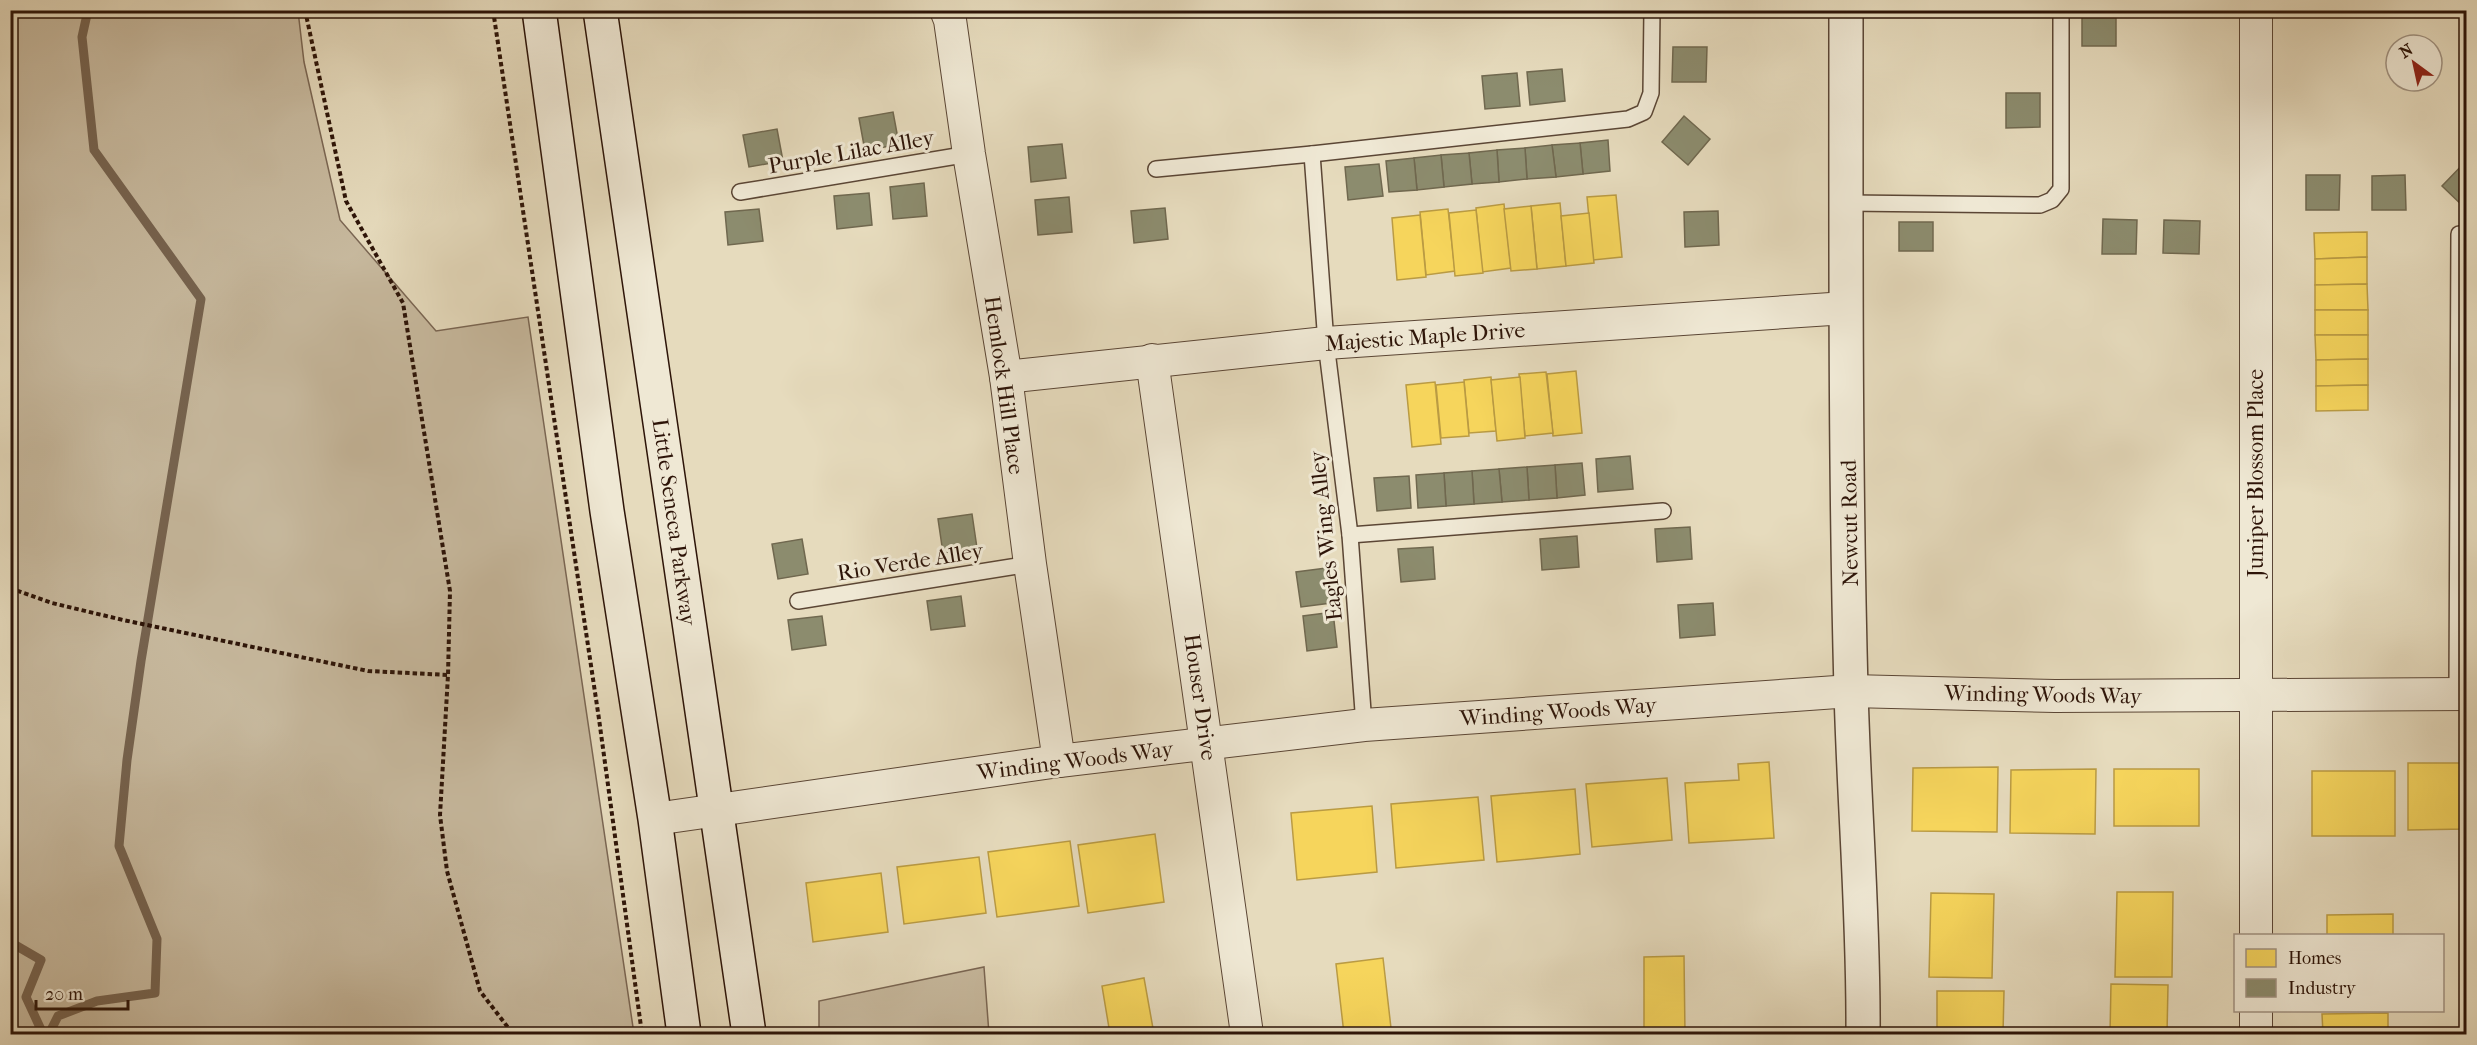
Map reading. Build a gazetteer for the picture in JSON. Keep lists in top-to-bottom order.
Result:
{
  "streets": {
    "main road": ["Little Seneca Parkway", "Newcut Road"],
    "street": [
      "Majestic Maple Drive",
      "Hemlock Hill Place",
      "Juniper Blossom Place",
      "Winding Woods Way",
      "Houser Drive"
    ],
    "lane": ["Purple Lilac Alley", "Eagles Wing Alley", "Rio Verde Alley"]
  },
  "crossings": [
    ["Purple Lilac Alley", "Hemlock Hill Place"],
    ["Majestic Maple Drive", "Hemlock Hill Place"],
    ["Majestic Maple Drive", "Newcut Road"],
    ["Majestic Maple Drive", "Eagles Wing Alley"],
    ["Majestic Maple Drive", "Houser Drive"],
    ["Hemlock Hill Place", "Rio Verde Alley"],
    ["Hemlock Hill Place", "Winding Woods Way"],
    ["Juniper Blossom Place", "Winding Woods Way"],
    ["Little Seneca Parkway", "Winding Woods Way"],
    ["Newcut Road", "Winding Woods Way"],
    ["Eagles Wing Alley", "Winding Woods Way"],
    ["Winding Woods Way", "Houser Drive"]
  ],
  "legend": ["Homes", "Industry"],
  "scale_bar": "20 m",
  "north": "top left"
}
